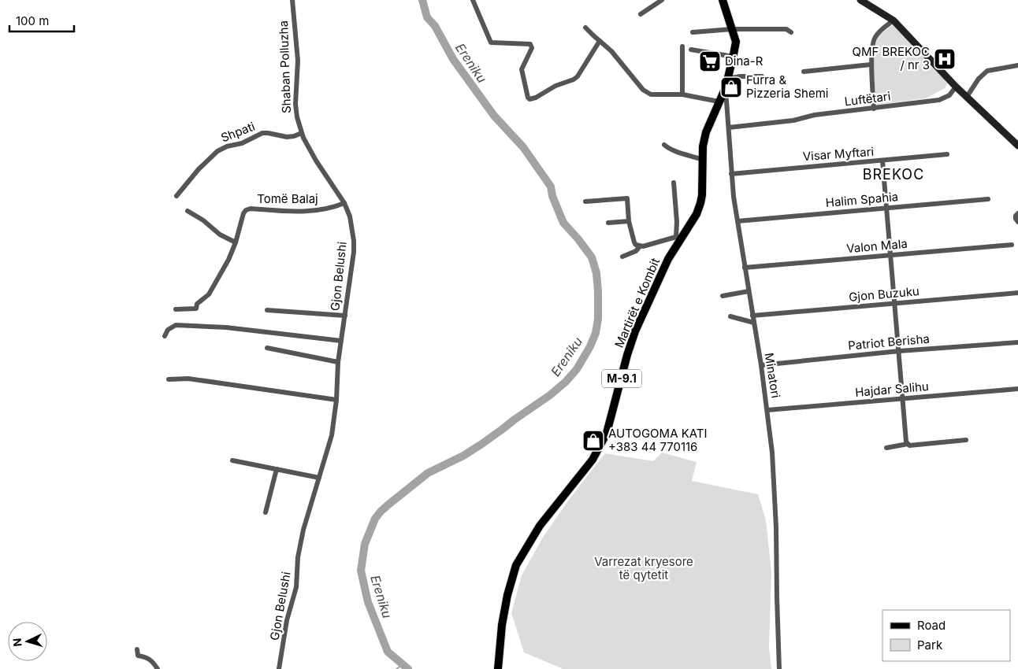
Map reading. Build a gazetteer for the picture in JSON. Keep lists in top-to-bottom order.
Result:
{
  "streets": {
    "main road": ["Martirët e Kombit", "M-9.1"],
    "street": [
      "Shaban Polluzha",
      "Luftëtari",
      "Shpati",
      "Visar Myftari",
      "Tomë Balaj",
      "Halim Spahia",
      "Valon Mala",
      "Gjon Belushi",
      "Gjon Buzuku",
      "Patriot Berisha",
      "Minatori",
      "Hajdar Salihu"
    ]
  },
  "crossings": [
    ["Shaban Polluzha", "Shpati"],
    ["Shaban Polluzha", "Gjon Belushi"],
    ["Luftëtari", "Minatori"],
    ["Shpati", "Gjon Belushi"],
    ["Visar Myftari", "Minatori"],
    ["Tomë Balaj", "Gjon Belushi"],
    ["Halim Spahia", "Minatori"],
    ["Valon Mala", "Minatori"],
    ["Gjon Buzuku", "Minatori"],
    ["Martirët e Kombit", "Minatori"],
    ["Patriot Berisha", "Minatori"],
    ["Minatori", "Hajdar Salihu"]
  ],
  "districts": ["BREKOC"],
  "water": ["Ereniku"],
  "parks": ["Varrezat kryesore të qytetit"],
  "places": {
    "hospital": ["QMF BREKOC / nr 3"],
    "supermarket": ["Dina-R"],
    "shop": ["Furra & Pizzeria Shemi", "AUTOGOMA KATI +383 44 770116"]
  },
  "legend": ["Road", "Park"],
  "scale_bar": "100 m",
  "north": "left"
}
